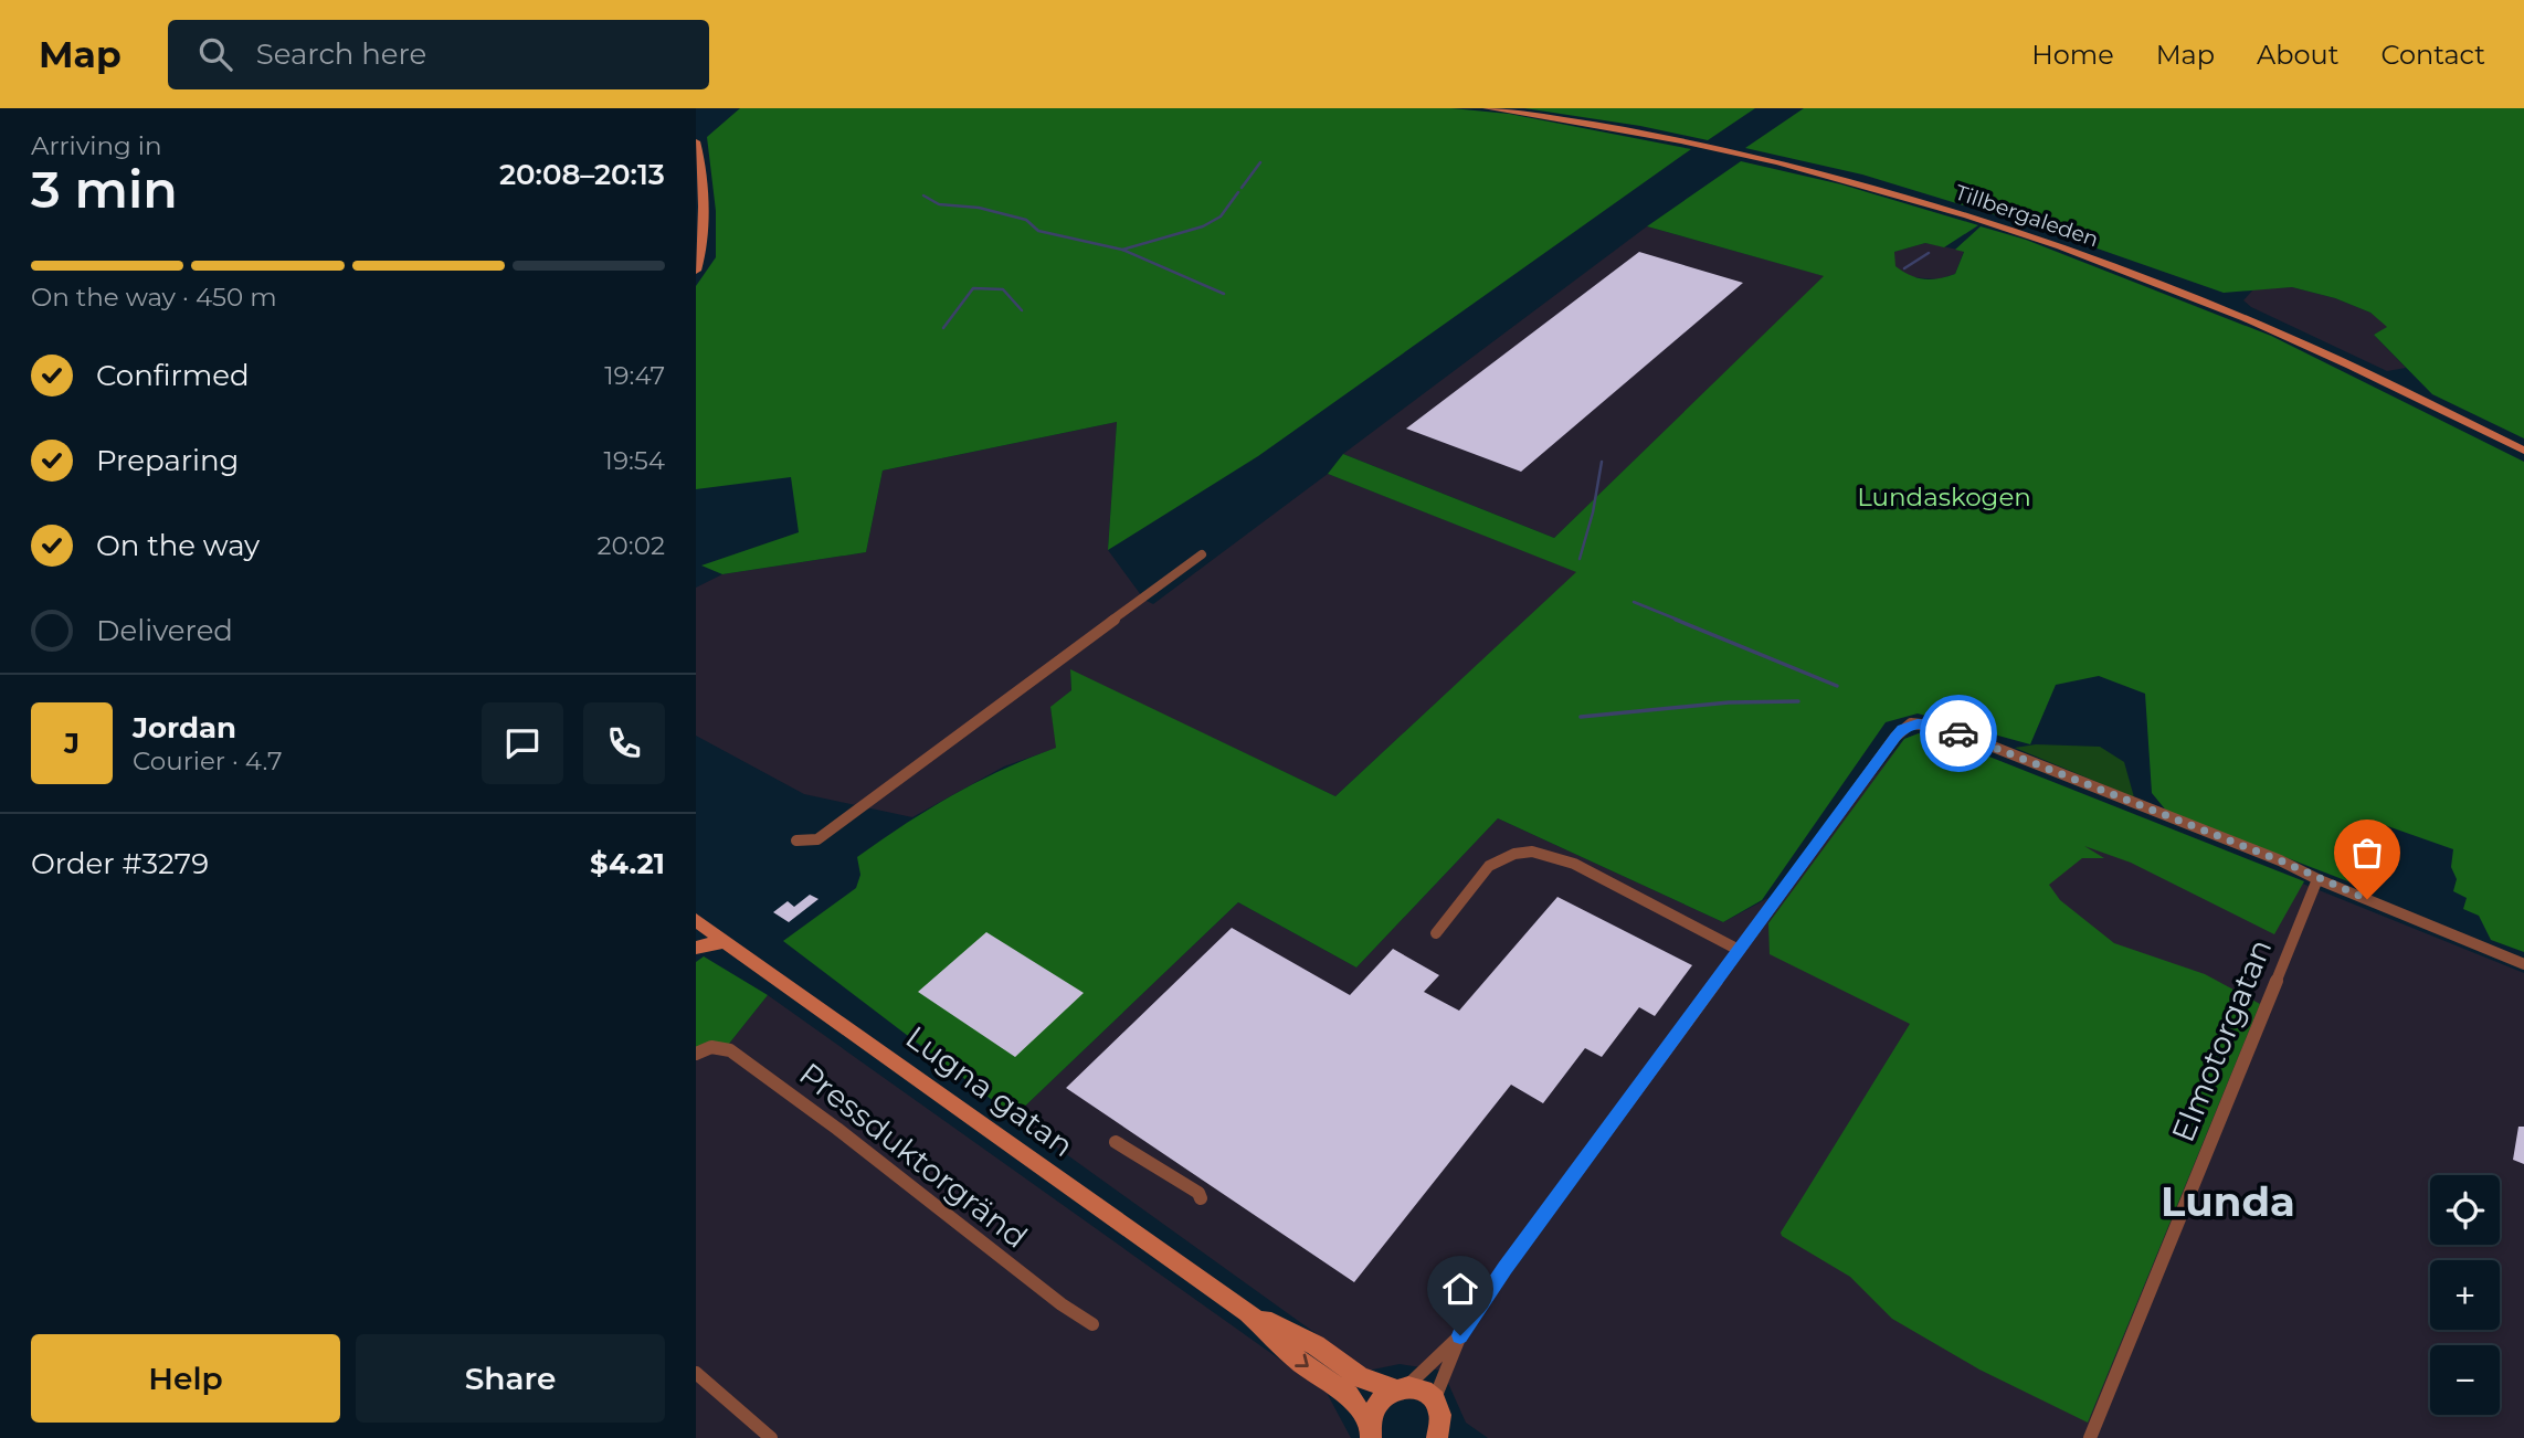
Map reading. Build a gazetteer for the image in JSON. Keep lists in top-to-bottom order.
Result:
{
  "streets": {
    "main road": ["Tillbergaleden", "Lugna gatan"],
    "street": ["Elmotorgatan", "Pressduktorgränd"]
  },
  "districts": ["Lunda"],
  "parks": ["Lundaskogen"],
  "page": {
    "header": "Map",
    "search": "Search here",
    "nav": [
      "Home",
      "Map",
      "About",
      "Contact"
    ],
    "heading": ["3 min", "Arriving in", "20:08–20:13"],
    "panel": [
      "Jordan",
      "Courier · 4.7",
      "Order #3279",
      "$4.21"
    ],
    "bar": "On the way · 450 m",
    "list": [
      ["Confirmed", "19:47"],
      ["Preparing", "19:54"],
      ["On the way", "20:02"],
      "Delivered"
    ],
    "round": "J",
    "map_buttons": ["+", "−"],
    "buttons": ["Help", "Share"]
  }
}
